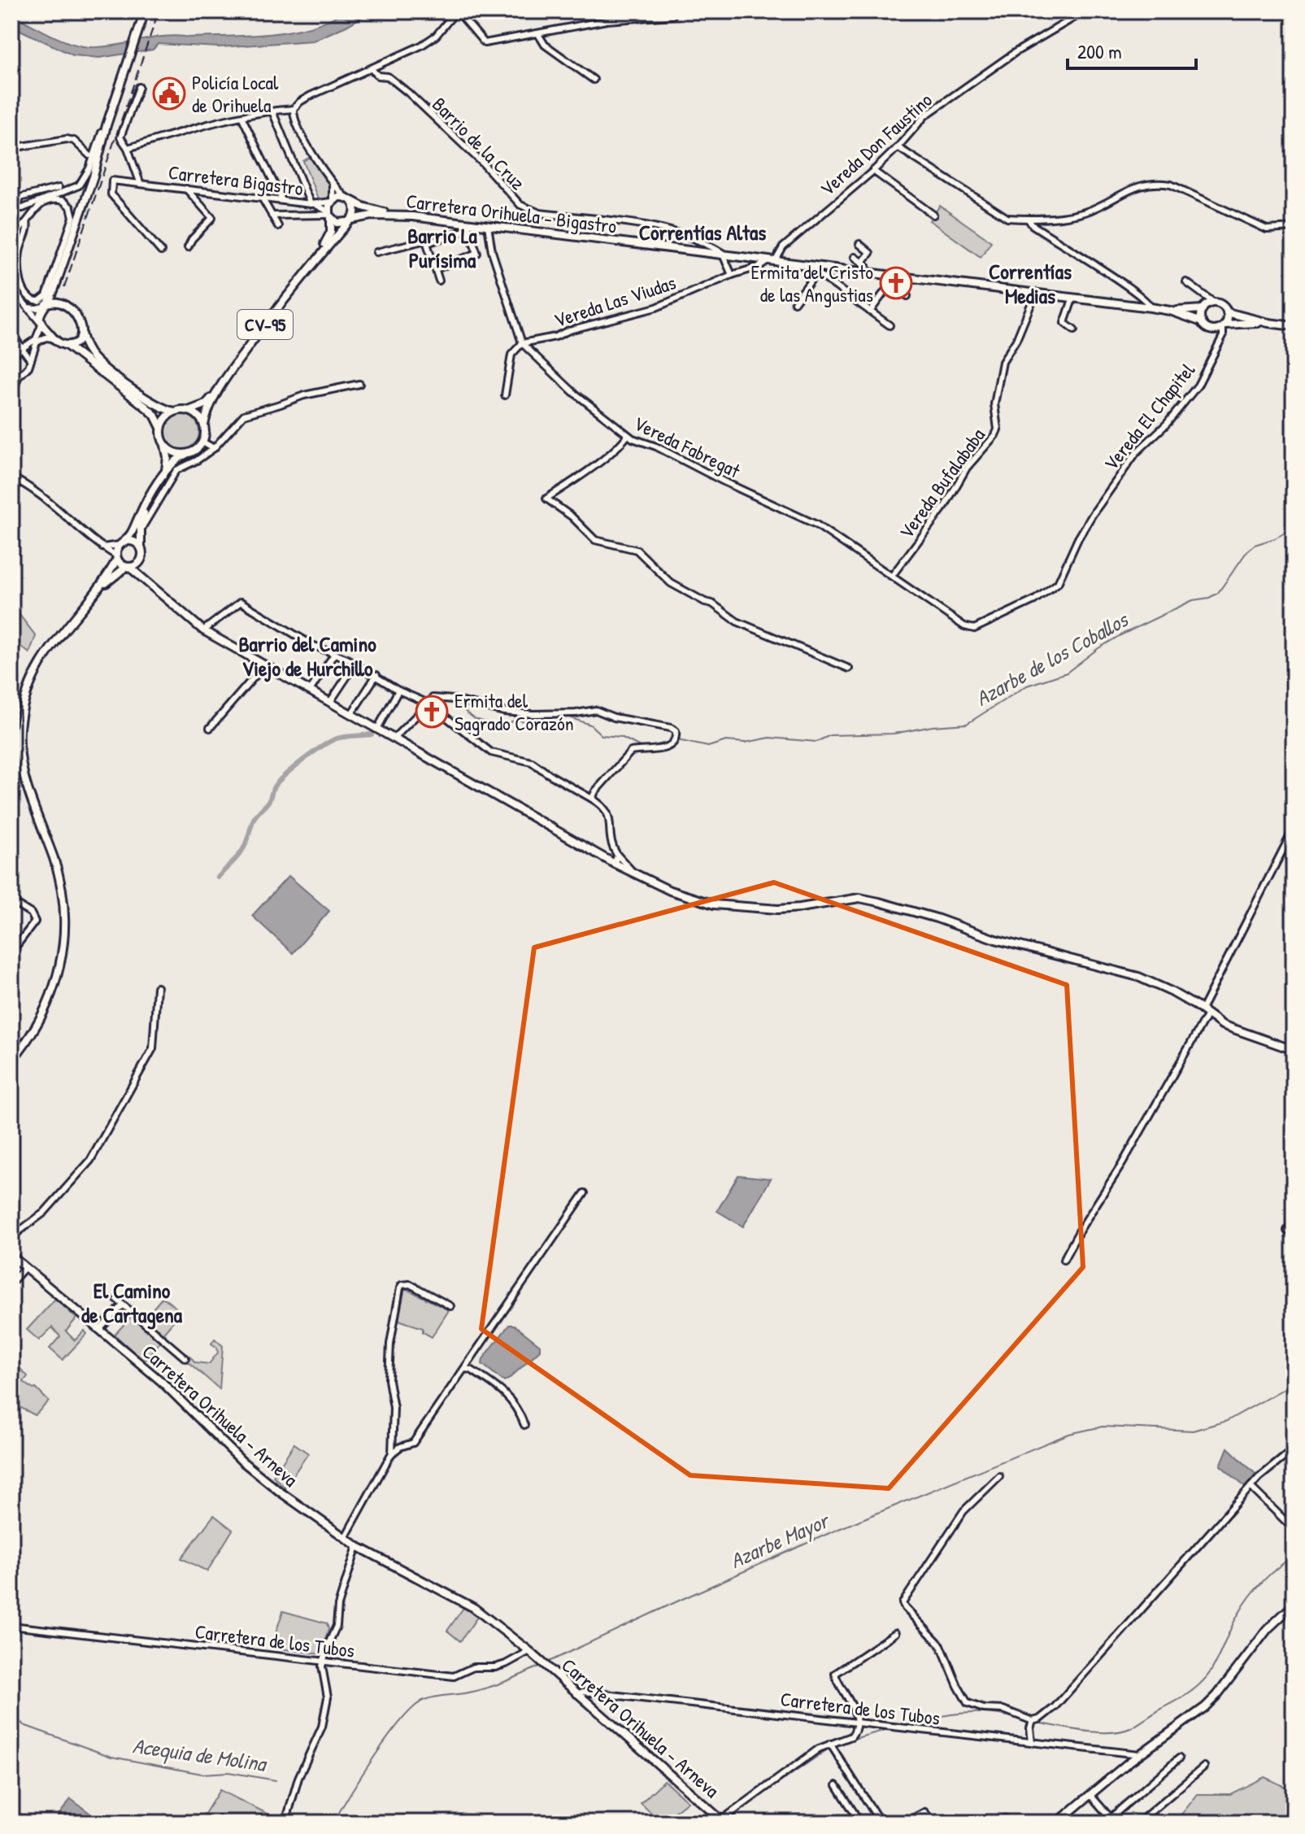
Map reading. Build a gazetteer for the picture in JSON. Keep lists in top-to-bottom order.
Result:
{
  "streets": {
    "main road": ["Carretera Orihuela - Bigastro", "CV-95", "Carretera Orihuela - Arneva"],
    "street": [
      "Barrio de la Cruz",
      "Vereda Don Faustino",
      "Carretera Bigastro",
      "Vereda Las Viudas",
      "Vereda El Chapitel",
      "Vereda Fabregat",
      "Vereda Bufalababa",
      "Carretera de los Tubos"
    ]
  },
  "crossings": [
    ["Barrio de la Cruz", "Carretera Orihuela - Bigastro"],
    ["Vereda Don Faustino", "Carretera Orihuela - Bigastro"],
    ["Vereda Don Faustino", "Vereda Las Viudas"],
    ["Carretera Bigastro", "CV-95"],
    ["Carretera Orihuela - Bigastro", "Vereda Las Viudas"],
    ["Carretera Orihuela - Bigastro", "Vereda Fabregat"],
    ["Carretera Orihuela - Bigastro", "Vereda Bufalababa"],
    ["Vereda Las Viudas", "Vereda Fabregat"],
    ["Vereda El Chapitel", "Vereda Fabregat"],
    ["Vereda El Chapitel", "Vereda Bufalababa"],
    ["Vereda Fabregat", "Vereda Bufalababa"],
    ["Carretera Orihuela - Arneva", "Carretera de los Tubos"]
  ],
  "districts": [
    "Correntías Altas",
    "Barrio La Purísima",
    "Correntías Medias",
    "Barrio del Camino Viejo de Hurchillo",
    "El Camino de Cartagena"
  ],
  "water": ["Azarbe de los Coballos", "Azarbe Mayor", "Acequia de Molina"],
  "places": {
    "public building": ["Policía Local de Orihuela"],
    "church": ["Ermita del Cristo de las Angustias", "Ermita del Sagrado Corazón"]
  },
  "scale_bar": "200 m"
}
